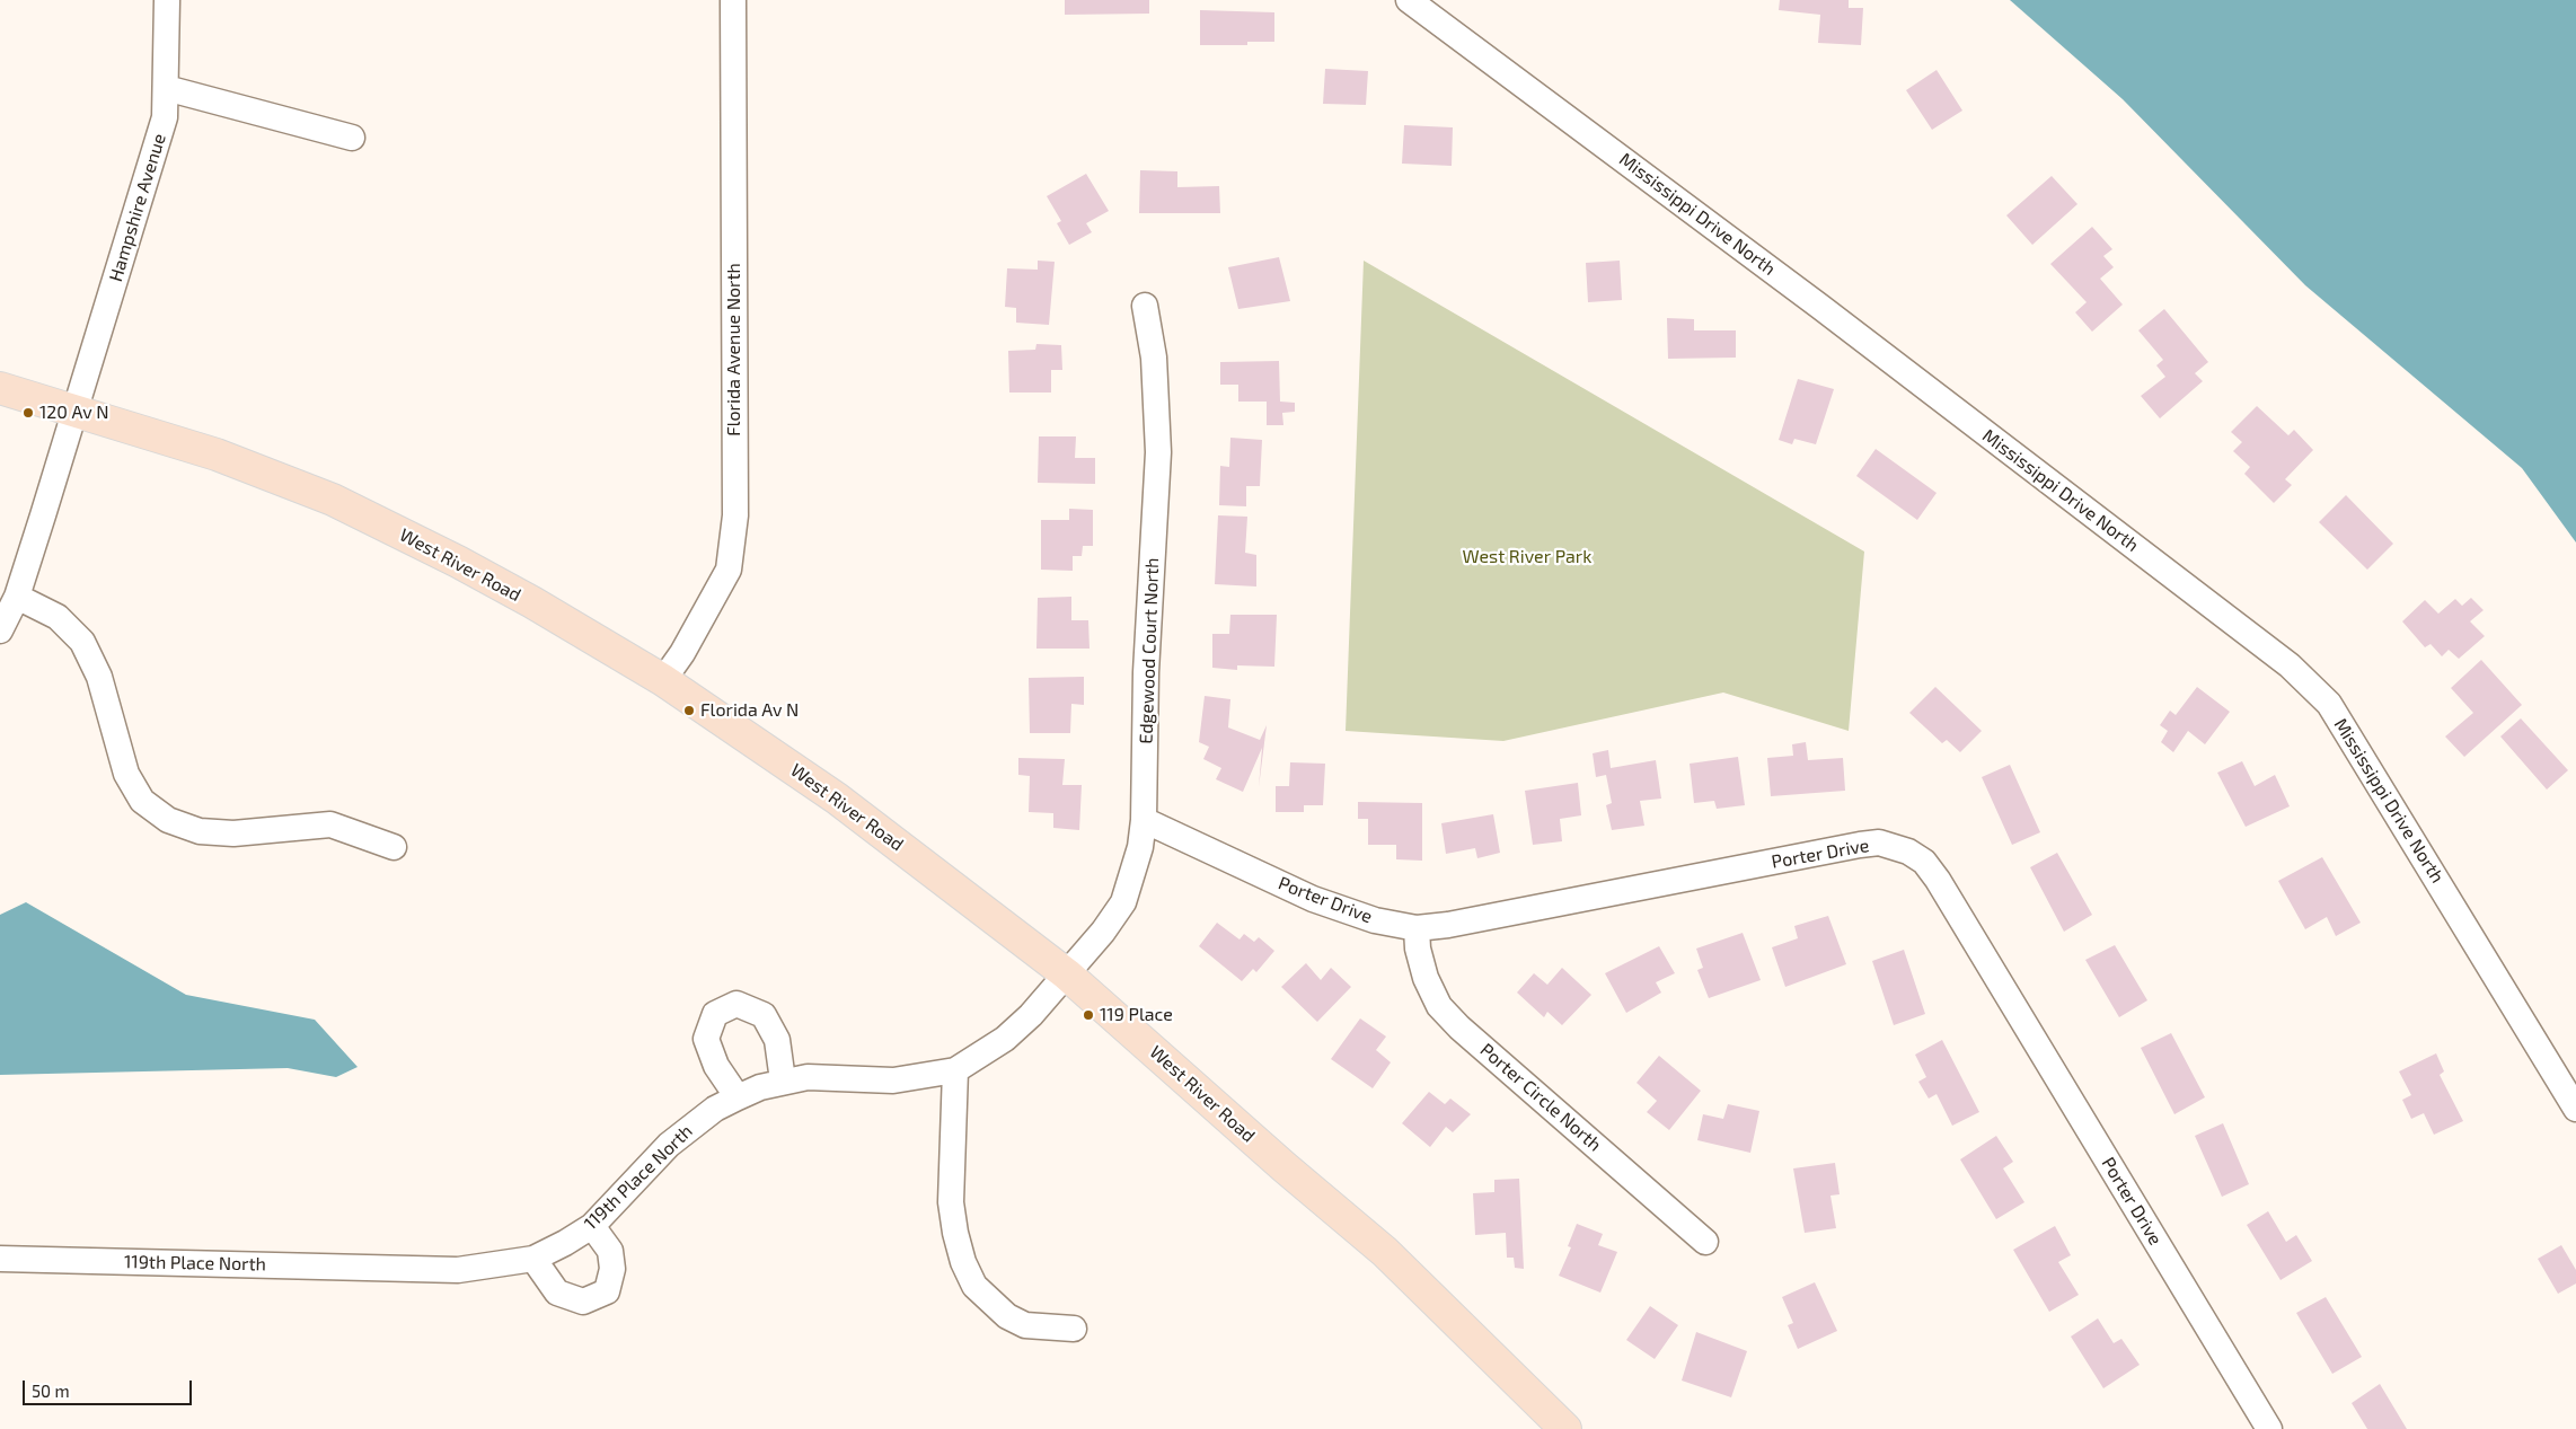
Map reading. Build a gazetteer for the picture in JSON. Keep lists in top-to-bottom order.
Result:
{
  "streets": {
    "main road": ["West River Road"],
    "street": [
      "Hampshire Avenue",
      "Mississippi Drive North",
      "Florida Avenue North",
      "Edgewood Court North",
      "Porter Drive",
      "Porter Circle North",
      "119th Place North"
    ]
  },
  "crossings": [
    ["Hampshire Avenue", "West River Road"],
    ["Florida Avenue North", "West River Road"],
    ["West River Road", "Edgewood Court North"],
    ["West River Road", "119th Place North"],
    ["Edgewood Court North", "Porter Drive"],
    ["Edgewood Court North", "119th Place North"],
    ["Porter Drive", "Porter Circle North"]
  ],
  "parks": ["West River Park"],
  "places": ["120 Av N", "Florida Av N", "119 Place"],
  "scale_bar": "50 m"
}
